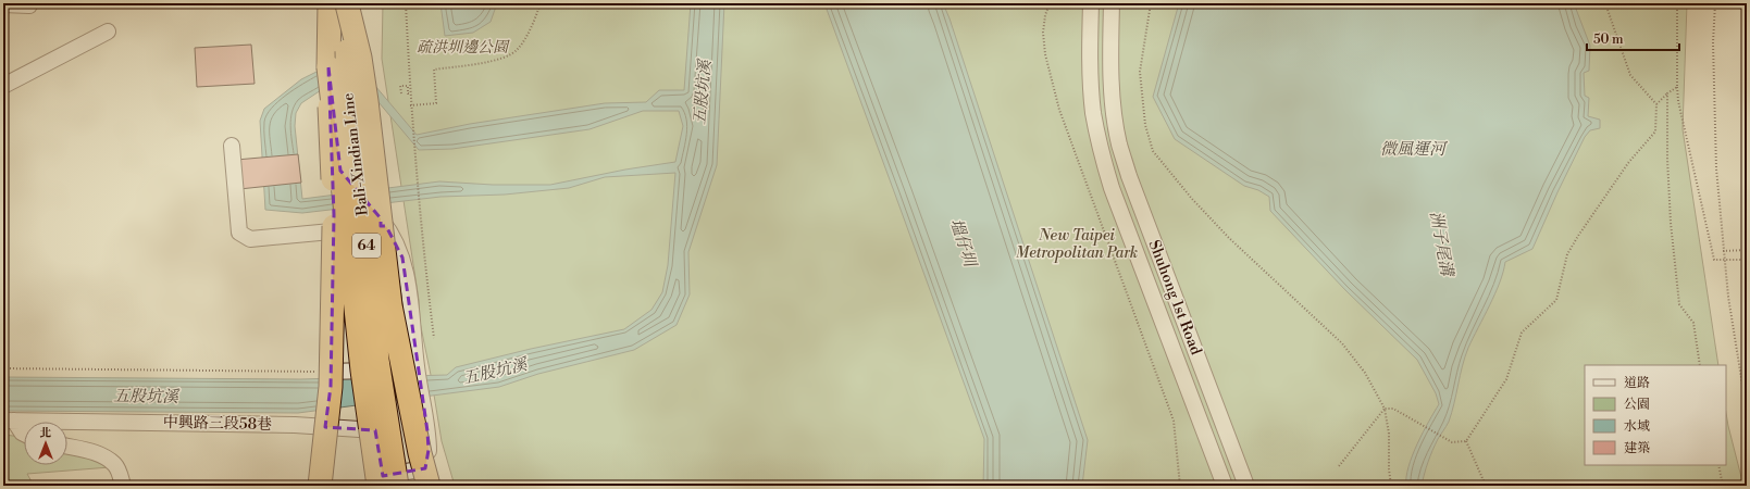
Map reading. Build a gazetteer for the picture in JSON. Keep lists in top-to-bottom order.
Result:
{
  "streets": {
    "highway": ["Bali-Xindian Line", "64"],
    "street": ["Shuhong 1st Road", "中興路三段58巷"]
  },
  "crossings": [
    ["Bali-Xindian Line", "中興路三段58巷"]
  ],
  "water": [
    "五股坑溪",
    "微風運河",
    "塭仔圳",
    "洲子尾溝"
  ],
  "parks": ["疏洪圳邊公園", "New Taipei Metropolitan Park"],
  "legend": [
    "道路",
    "公園",
    "水域",
    "建築"
  ],
  "scale_bar": "50 m",
  "north": "top"
}
